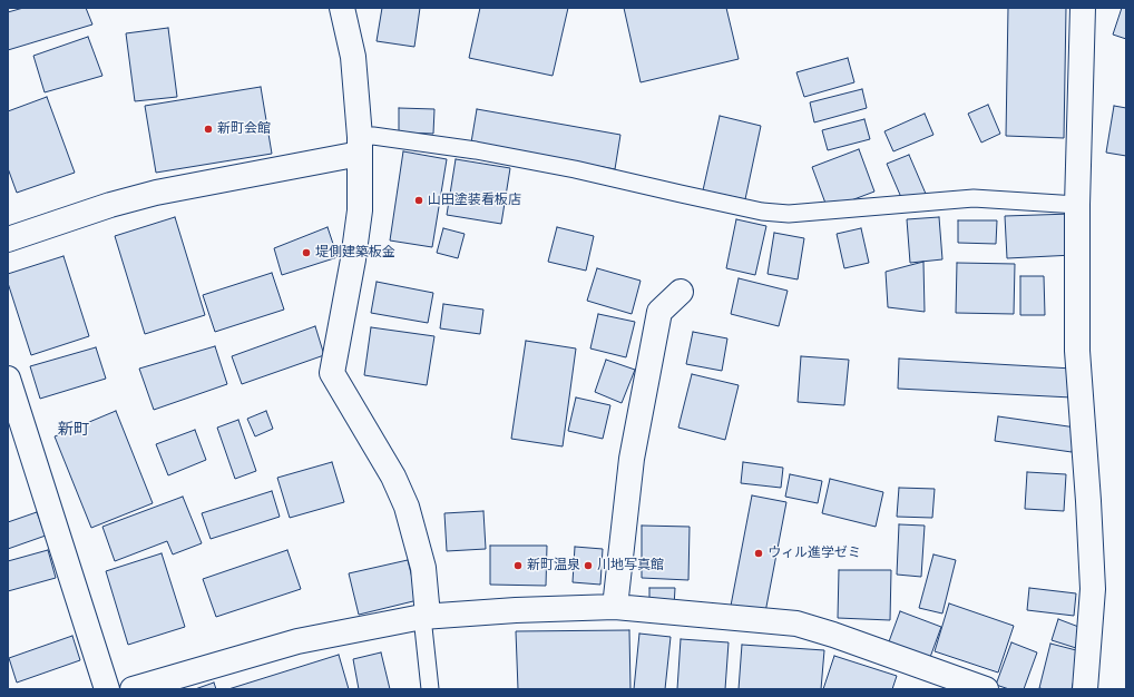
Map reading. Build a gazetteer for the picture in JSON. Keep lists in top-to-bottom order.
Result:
{
  "districts": ["新町"],
  "places": [
    "新町会館",
    "山田塗装看板店",
    "堤側建築板金",
    "ウィル進学ゼミ",
    "新町温泉",
    "川地写真館"
  ]
}
